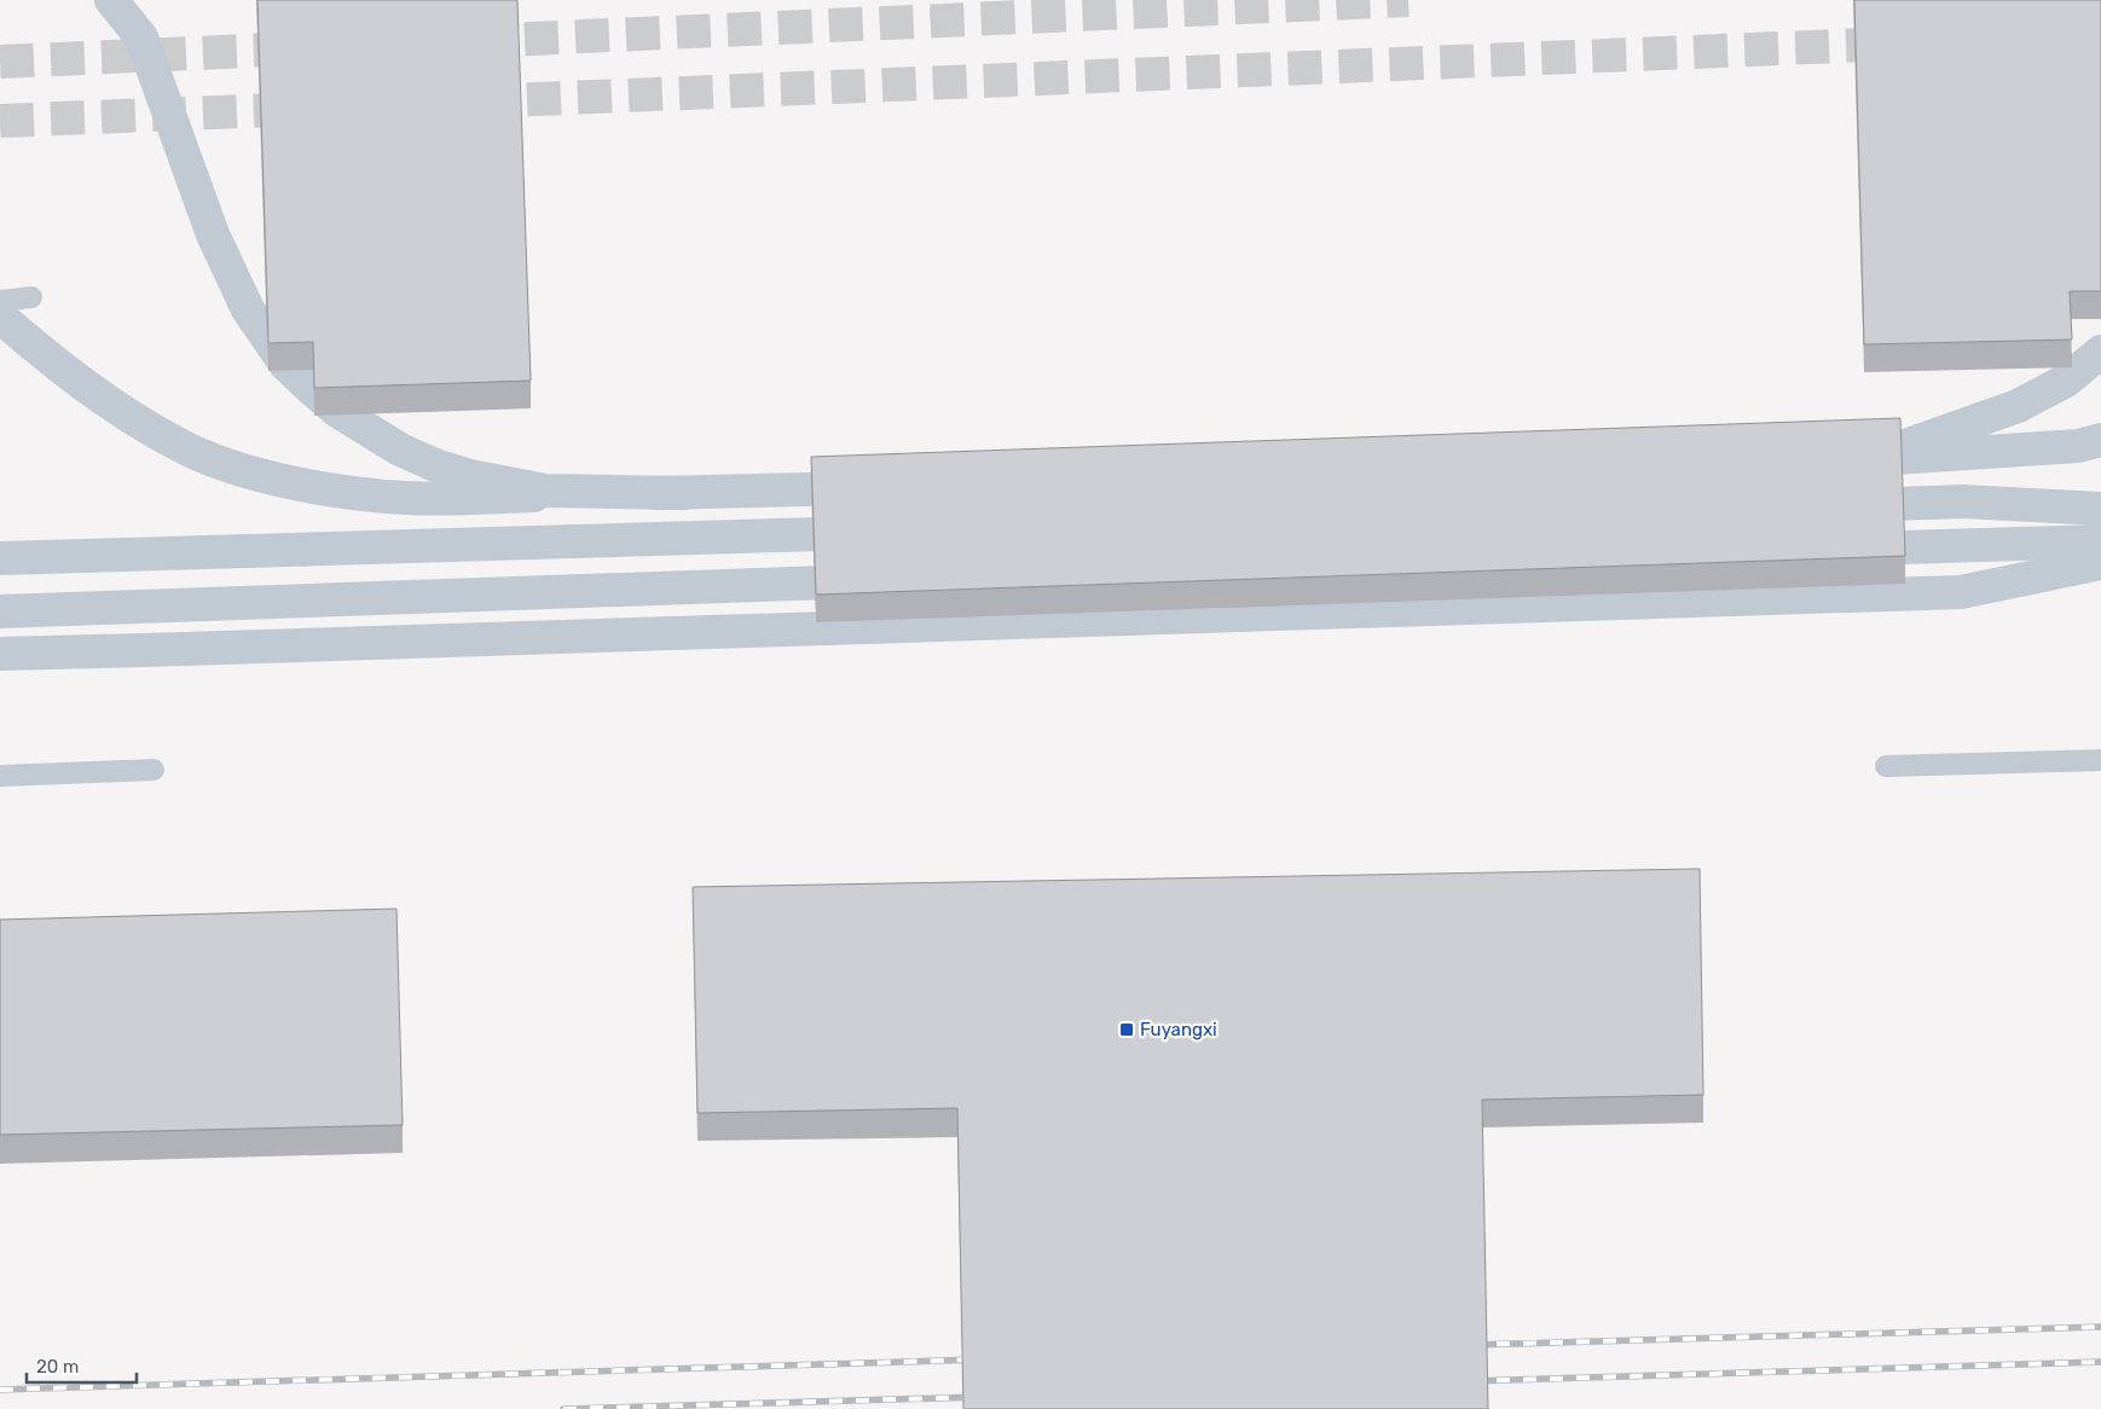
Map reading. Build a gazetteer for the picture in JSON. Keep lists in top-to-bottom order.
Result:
{
  "places": {
    "transit": ["Fuyangxi"]
  },
  "scale_bar": "20 m"
}
